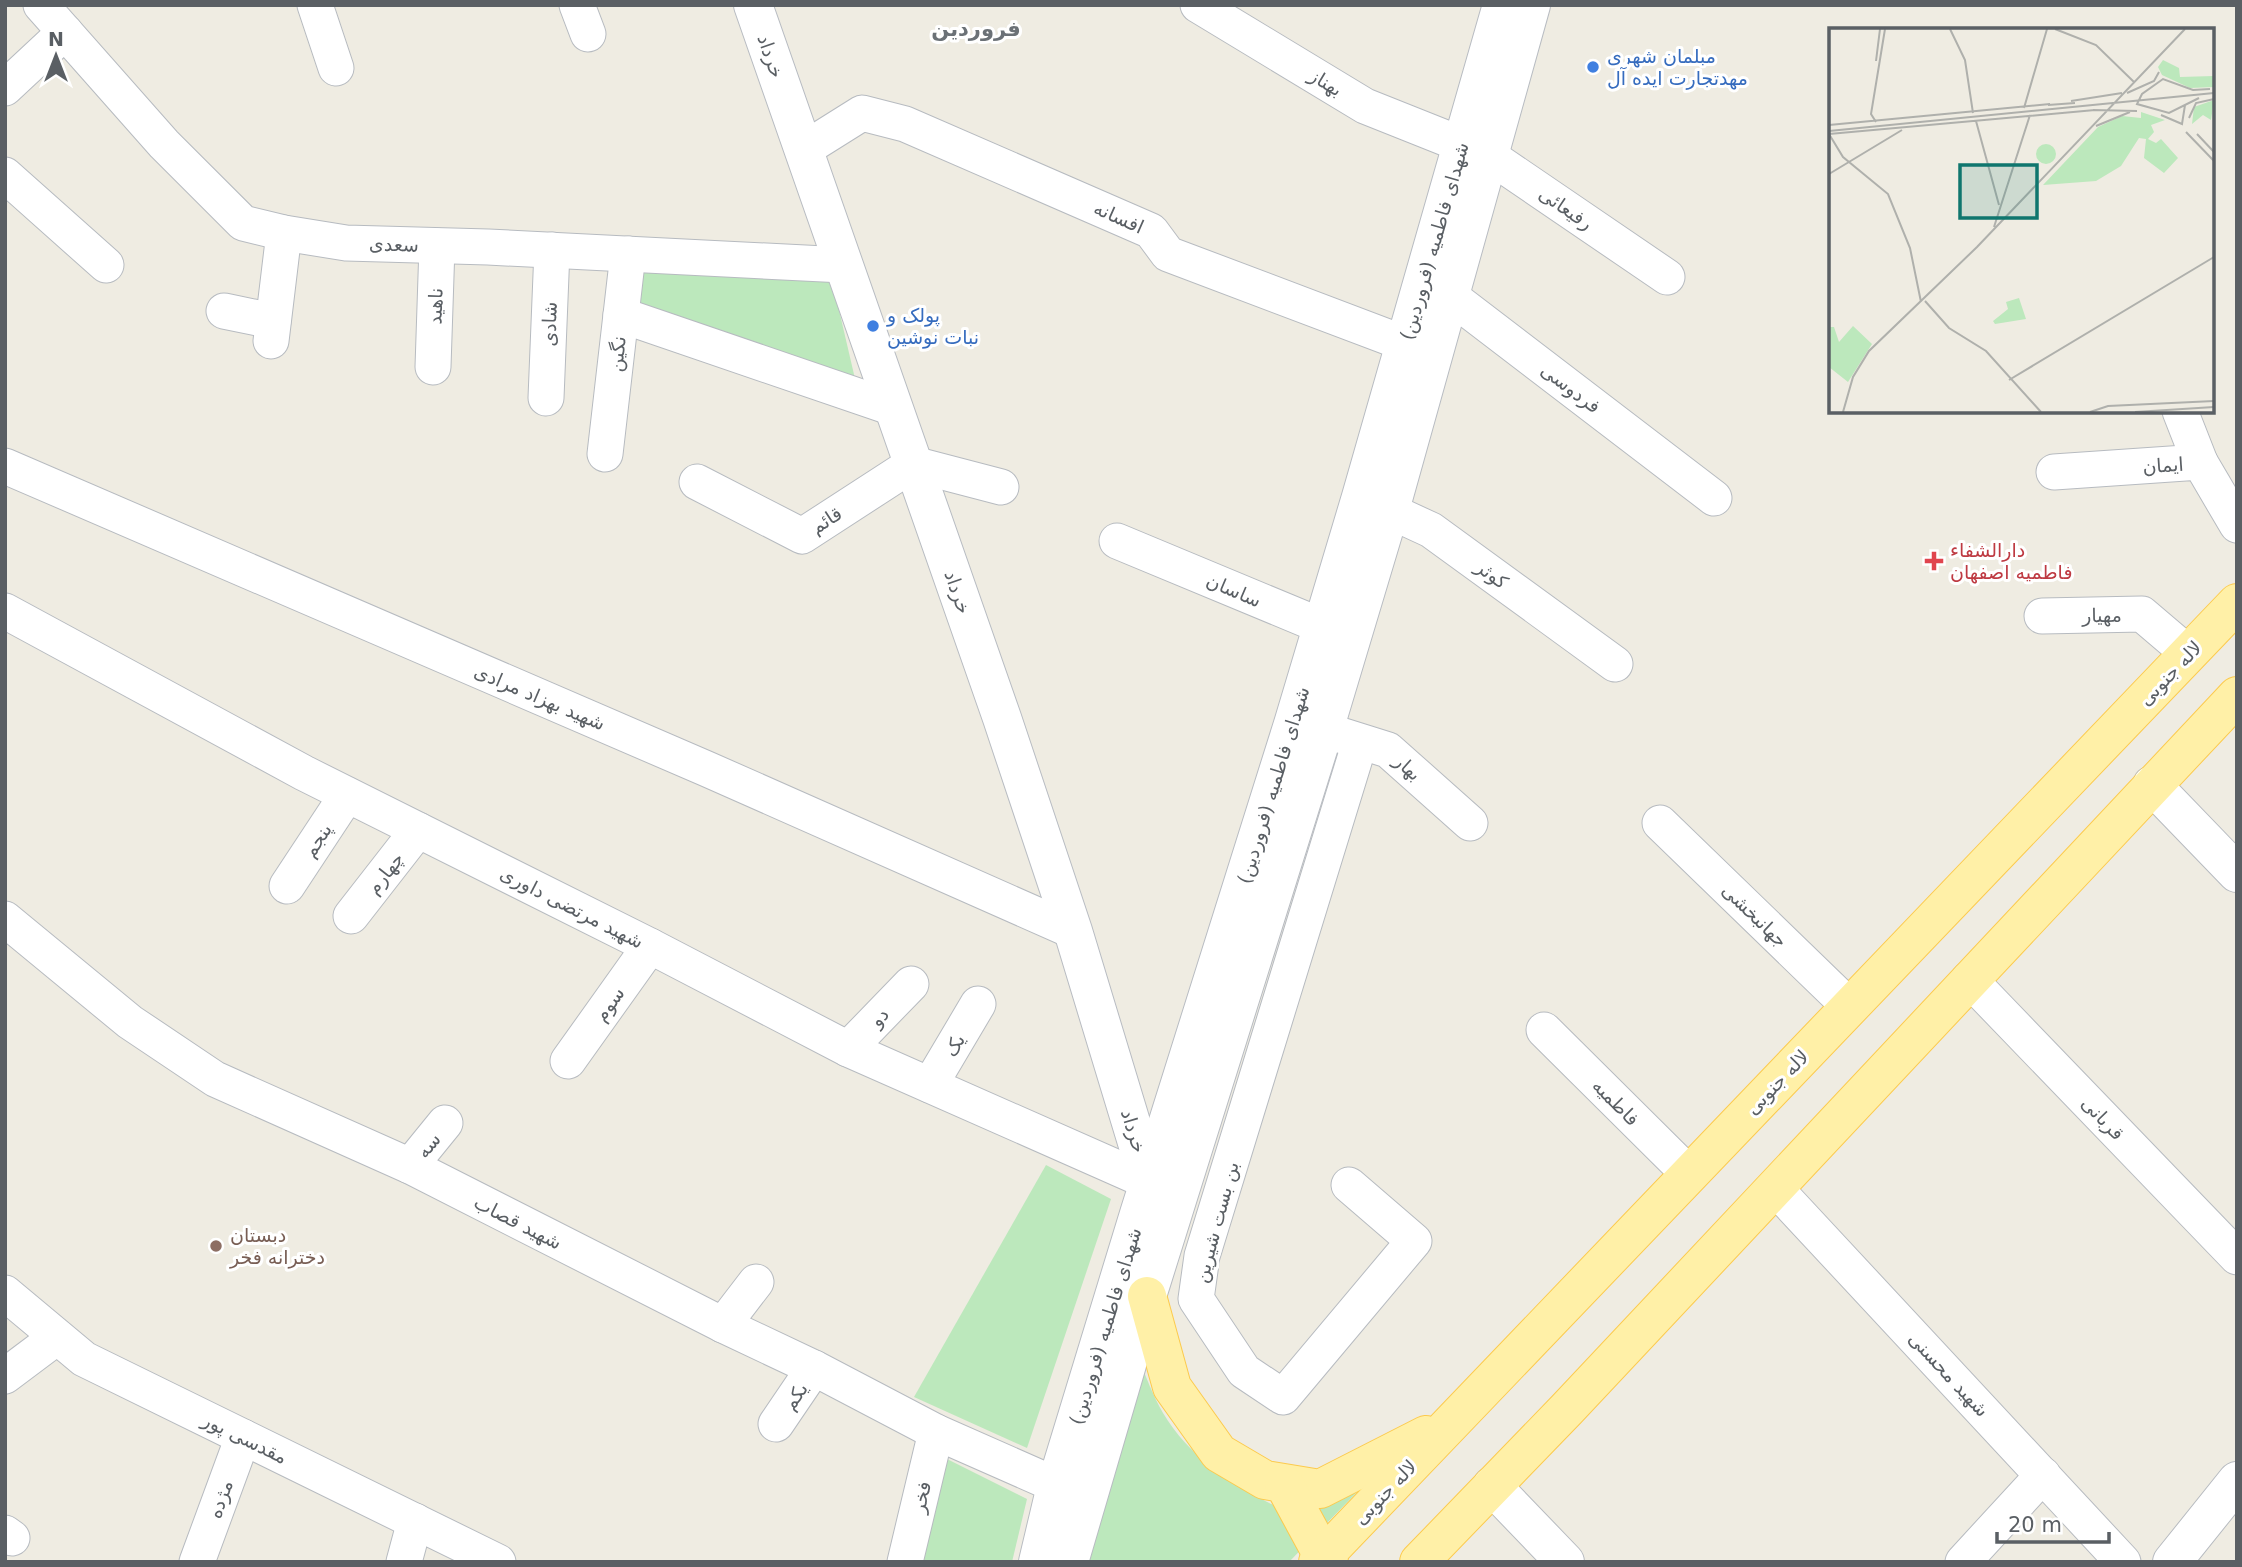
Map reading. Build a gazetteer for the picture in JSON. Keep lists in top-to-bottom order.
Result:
{
  "streets": {
    "main road": ["خرداد", "شهدای فاطمیه (فروردین)", "لاله جنوبی"],
    "street": [
      "بهناز",
      "رفیعائی",
      "افسانه",
      "سعدی",
      "ناهید",
      "شادی",
      "نگین",
      "فردوسی",
      "ایمان",
      "قائم",
      "کوثر",
      "ساسان",
      "مهیار",
      "شهید بهزاد مرادی",
      "بهار",
      "پنجم",
      "چهارم",
      "شهید مرتضی داوری",
      "جهانبخشی",
      "سوم",
      "دو",
      "یک",
      "فاطمیه",
      "قربانی",
      "سه",
      "شهید قصاب",
      "بن بست شیرین",
      "شهید محسنی",
      "یکم",
      "مقدسی پور",
      "فخر",
      "مژده"
    ]
  },
  "crossings": [
    ["خرداد", "افسانه"],
    ["خرداد", "شهدای فاطمیه (فروردین)"],
    ["خرداد", "سعدی"],
    ["خرداد", "قائم"],
    ["خرداد", "شهید بهزاد مرادی"],
    ["خرداد", "شهید مرتضی داوری"],
    ["بهناز", "رفیعائی"],
    ["بهناز", "شهدای فاطمیه (فروردین)"],
    ["رفیعائی", "شهدای فاطمیه (فروردین)"],
    ["افسانه", "شهدای فاطمیه (فروردین)"],
    ["شهدای فاطمیه (فروردین)", "فردوسی"],
    ["شهدای فاطمیه (فروردین)", "کوثر"],
    ["شهدای فاطمیه (فروردین)", "ساسان"],
    ["شهدای فاطمیه (فروردین)", "بهار"],
    ["شهدای فاطمیه (فروردین)", "شهید مرتضی داوری"],
    ["شهدای فاطمیه (فروردین)", "شهید قصاب"],
    ["سعدی", "ناهید"],
    ["سعدی", "شادی"],
    ["سعدی", "نگین"],
    ["مهیار", "لاله جنوبی"],
    ["لاله جنوبی", "جهانبخشی"],
    ["لاله جنوبی", "فاطمیه"],
    ["بهار", "بن بست شیرین"],
    ["پنجم", "شهید مرتضی داوری"],
    ["چهارم", "شهید مرتضی داوری"],
    ["شهید مرتضی داوری", "سوم"],
    ["شهید مرتضی داوری", "دو"],
    ["شهید مرتضی داوری", "یک"],
    ["سه", "شهید قصاب"],
    ["شهید قصاب", "یکم"],
    ["شهید قصاب", "فخر"],
    ["مقدسی پور", "مژده"]
  ],
  "districts": ["فروردین"],
  "places": {
    "other": ["مبلمان شهری مهدتجارت ایده آل", "پولک و نبات نوشین", "دبستان دخترانه فخر"],
    "health": ["دارالشفاء فاطمیه اصفهان"]
  },
  "scale_bar": "20 m",
  "north": "top"
}
